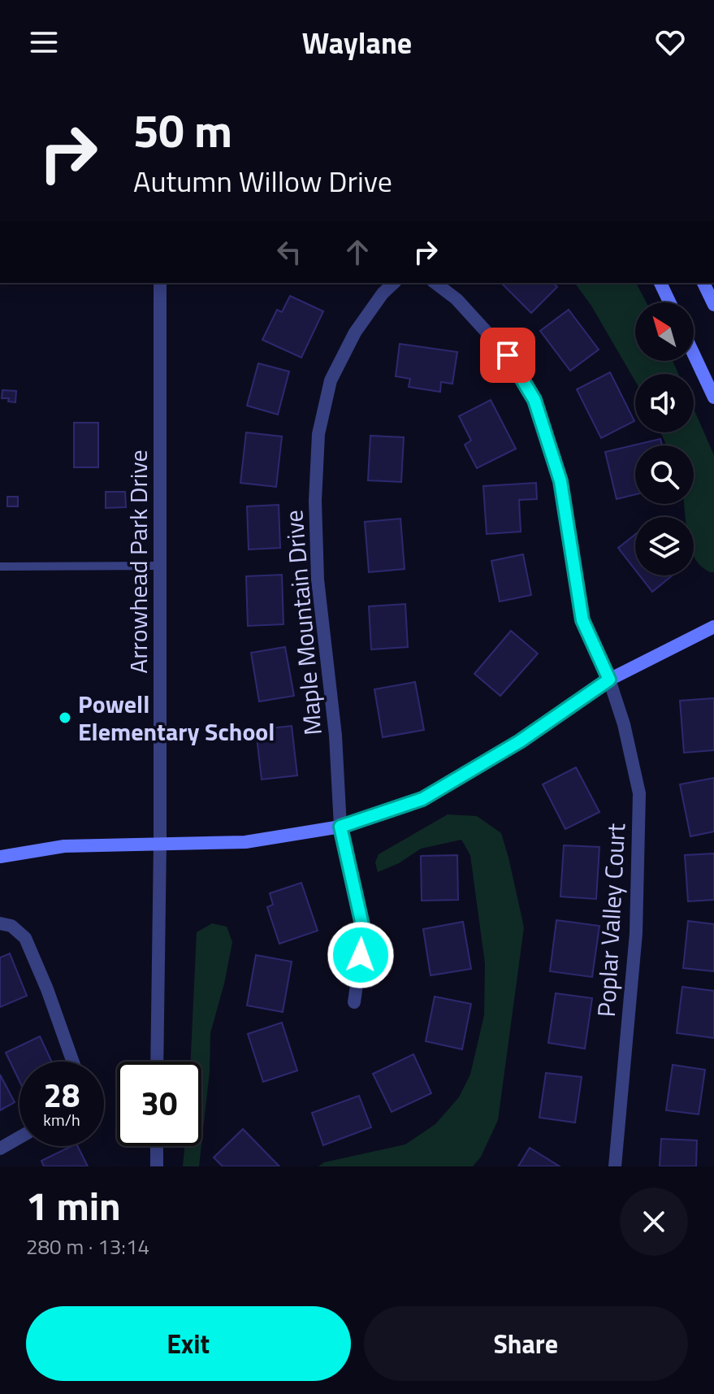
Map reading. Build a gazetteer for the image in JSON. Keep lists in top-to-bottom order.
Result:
{
  "streets": {
    "street": ["Arrowhead Park Drive", "Maple Mountain Drive", "Poplar Valley Court"]
  },
  "places": ["Powell Elementary School"],
  "north": "top left",
  "page": {
    "header": "Waylane",
    "turn": ["50 m", "Autumn Willow Drive"],
    "speed": "28 km/h",
    "limit": "30",
    "heading": ["1 min", "280 m · 13:14"],
    "buttons": ["Exit", "Share"]
  }
}
